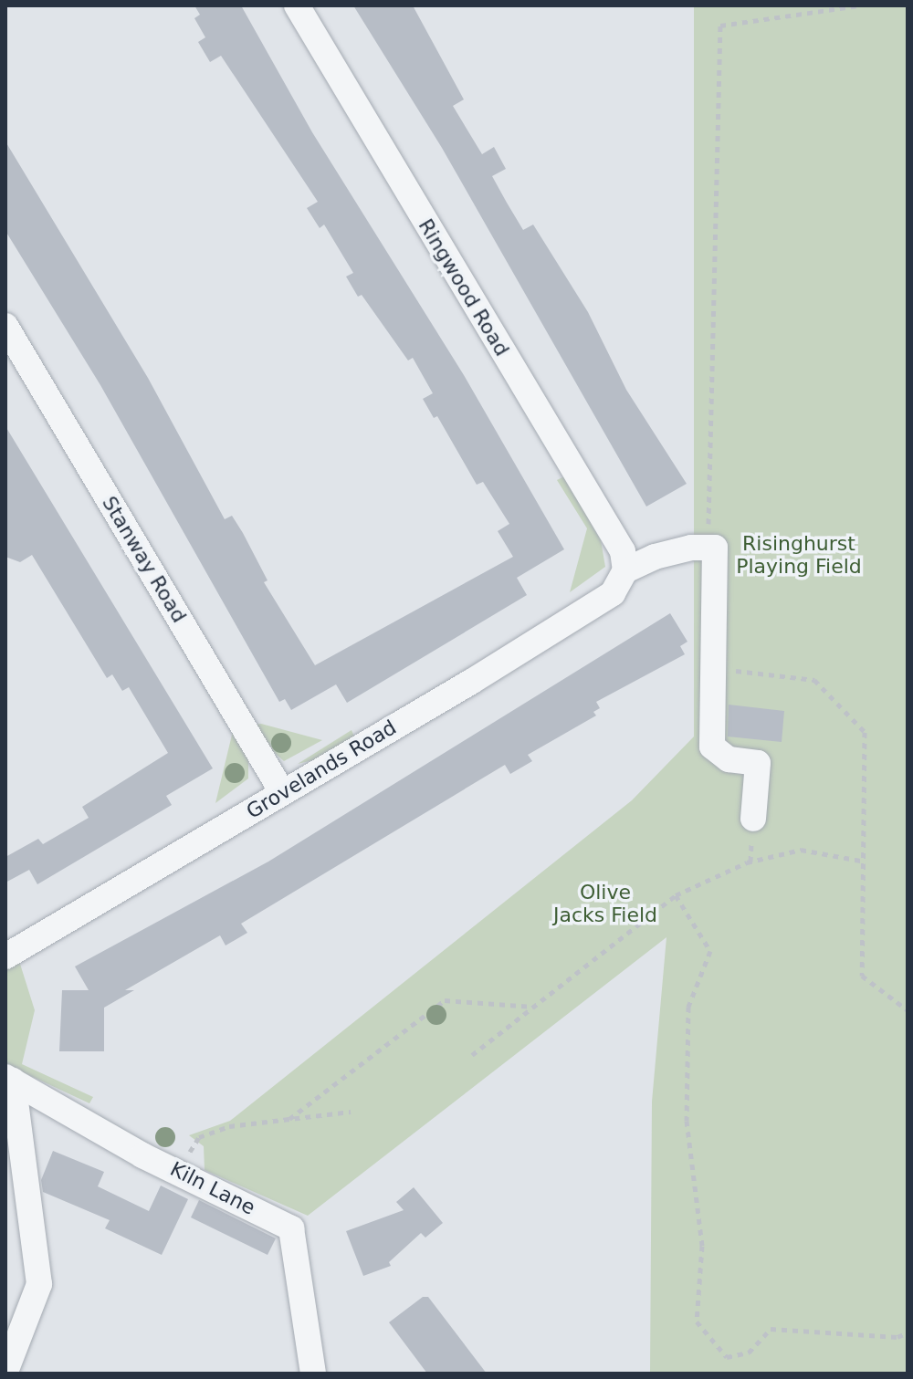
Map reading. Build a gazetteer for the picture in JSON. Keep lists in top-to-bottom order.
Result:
{
  "streets": {
    "street": [
      "Ringwood Road",
      "Stanway Road",
      "Grovelands Road",
      "Kiln Lane"
    ]
  },
  "crossings": [
    ["Ringwood Road", "Grovelands Road"],
    ["Stanway Road", "Grovelands Road"]
  ],
  "parks": ["Risinghurst Playing Field", "Olive Jacks Field"]
}
